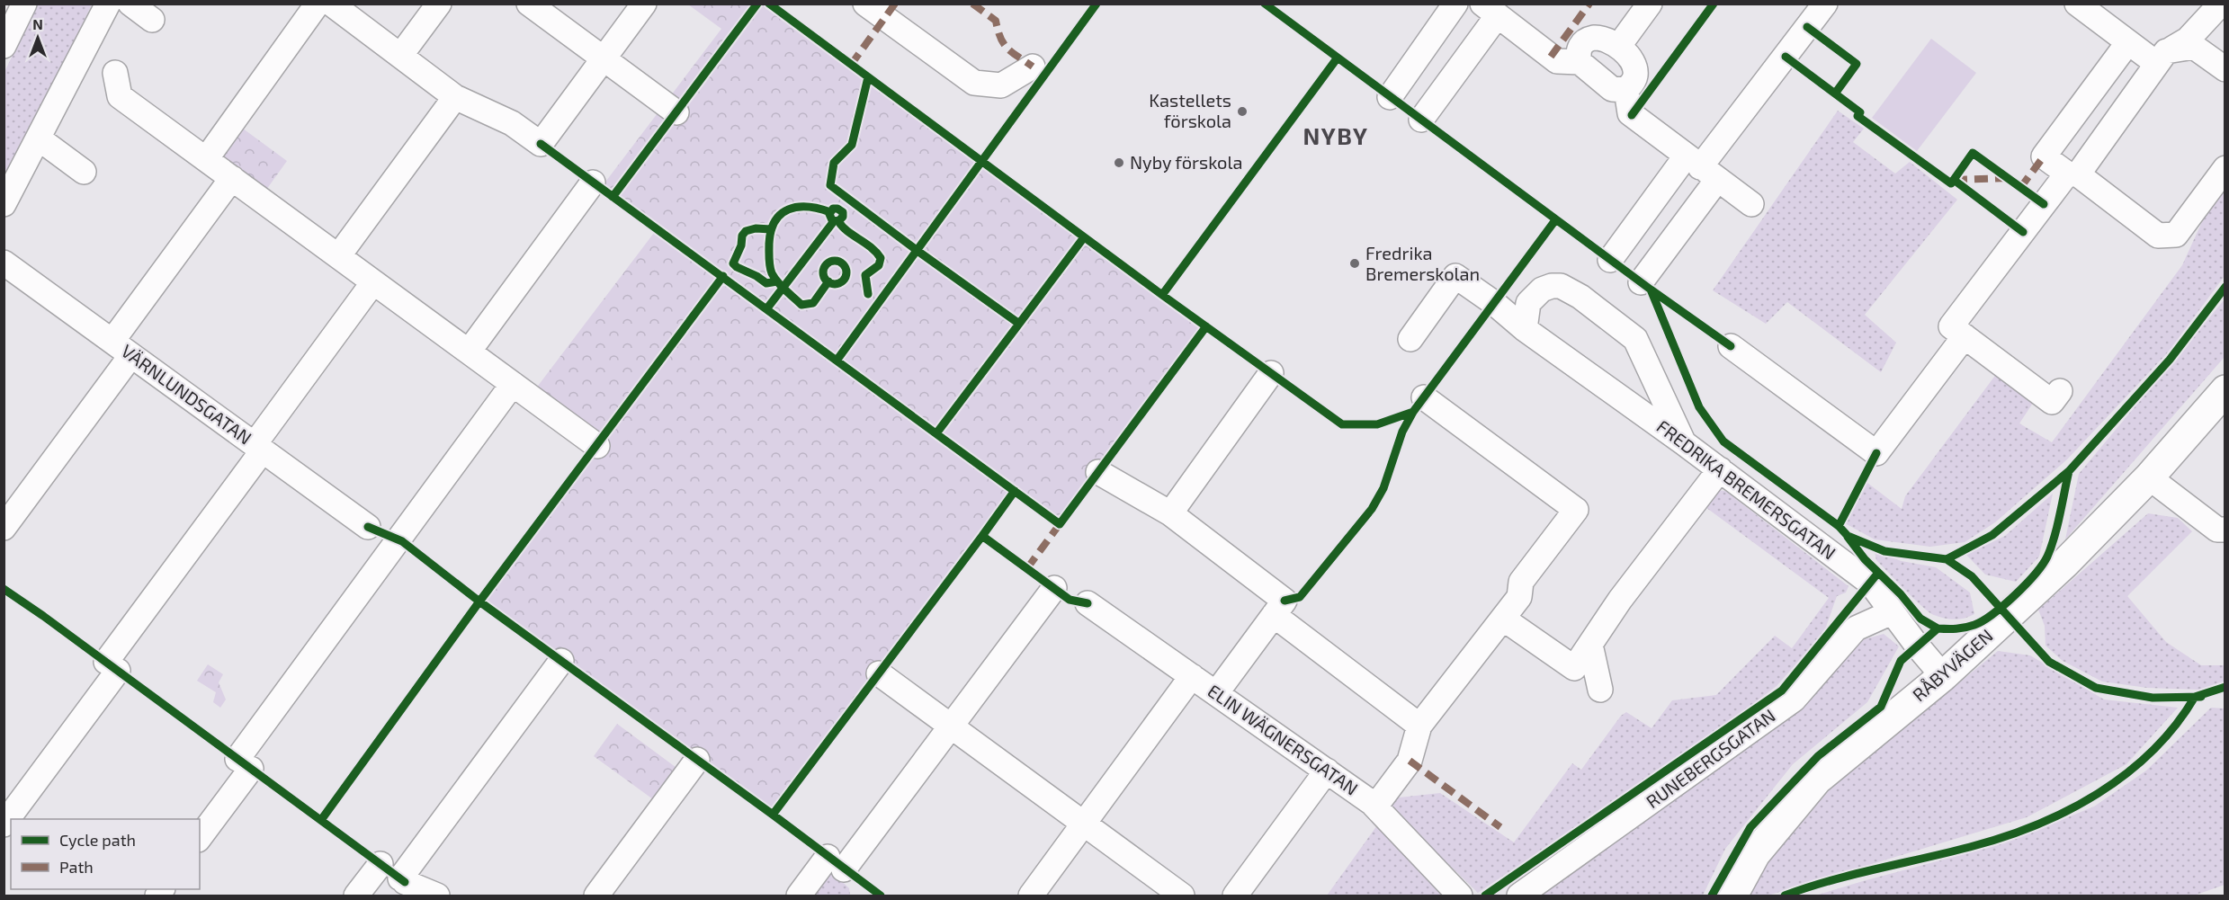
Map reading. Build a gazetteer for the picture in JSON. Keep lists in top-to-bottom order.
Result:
{
  "streets": {
    "main road": ["RÅBYVÄGEN"],
    "street": [
      "VÄRNLUNDSGATAN",
      "FREDRIKA BREMERSGATAN",
      "ELIN WÄGNERSGATAN",
      "RUNEBERGSGATAN"
    ]
  },
  "crossings": [
    ["FREDRIKA BREMERSGATAN", "RÅBYVÄGEN"],
    ["FREDRIKA BREMERSGATAN", "RUNEBERGSGATAN"]
  ],
  "districts": ["NYBY"],
  "places": ["Kastellets förskola", "Nyby förskola", "Fredrika Bremerskolan"],
  "legend": ["Cycle path", "Path"],
  "north": "top"
}
